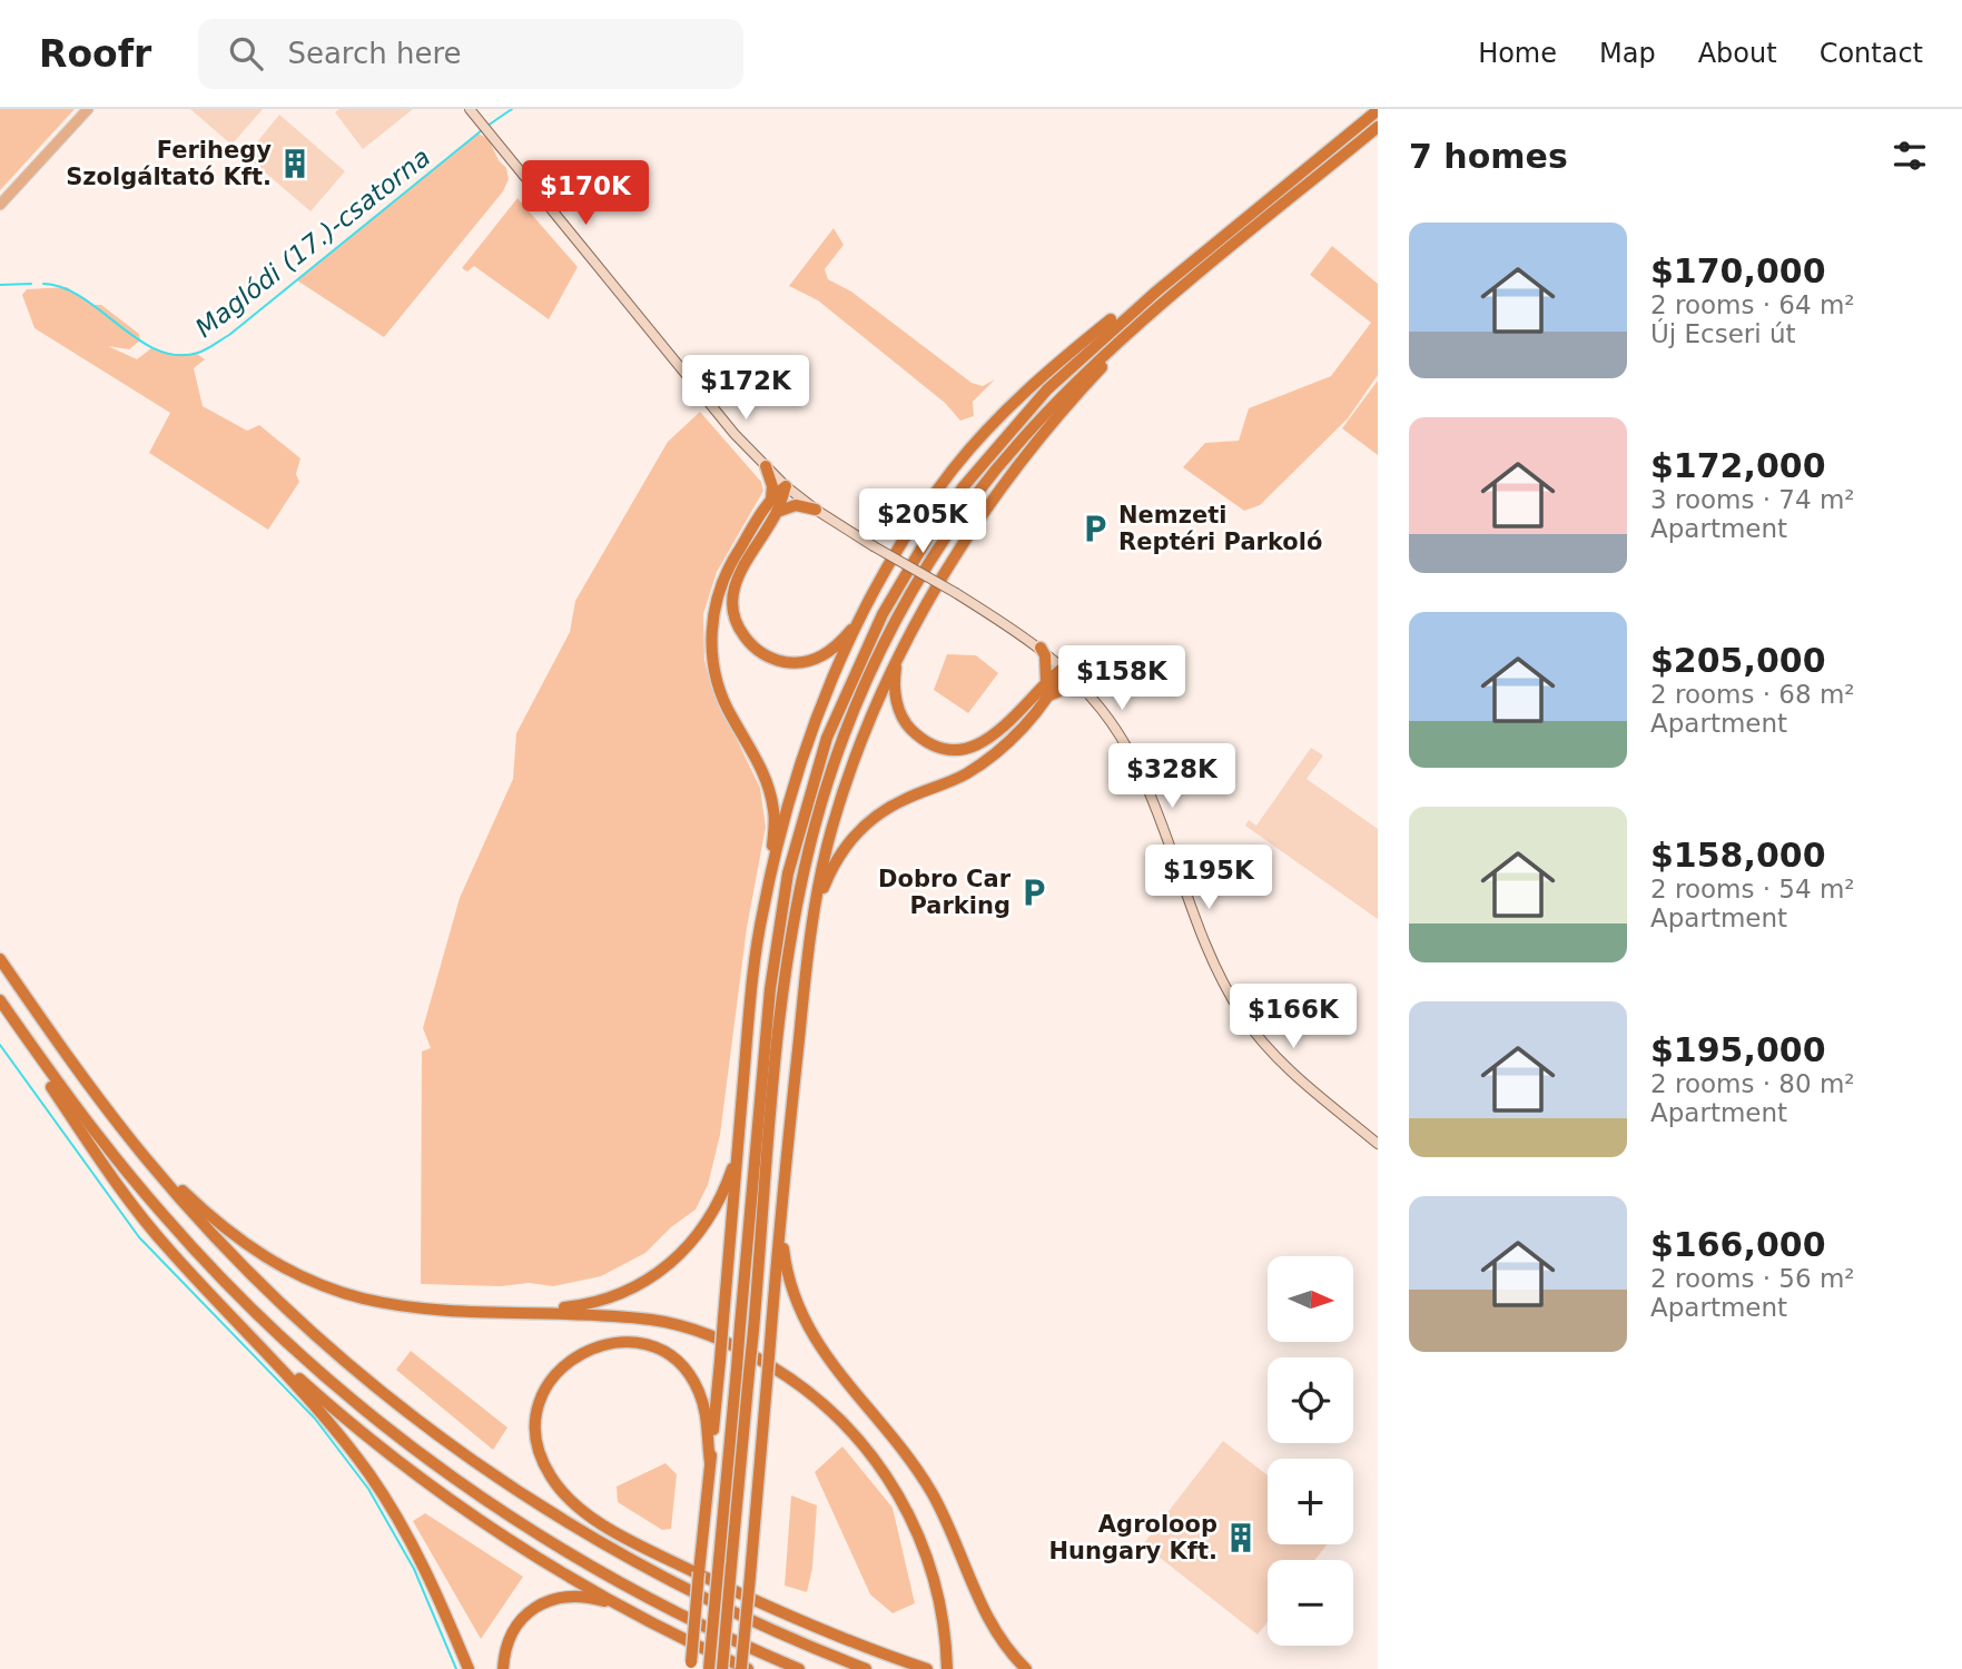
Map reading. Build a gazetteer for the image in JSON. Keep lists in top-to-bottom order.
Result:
{
  "water": ["Maglódi (17.)-csatorna"],
  "places": {
    "building": ["Ferihegy Szolgáltató Kft.", "Agroloop Hungary Kft."],
    "parking": ["Nemzeti Reptéri Parkoló", "Dobro Car Parking"]
  },
  "north": "right",
  "page": {
    "header": "Roofr",
    "search": "Search here",
    "nav": [
      "Home",
      "Map",
      "About",
      "Contact"
    ],
    "heading": "7 homes",
    "price": [
      "$170K",
      "$172K",
      "$205K",
      "$158K",
      "$328K",
      "$195K",
      "$166K"
    ],
    "list": [
      {
        "name": "$170,000",
        "note": "2 rooms · 64 m² · Új Ecseri út"
      },
      {
        "name": "$172,000",
        "note": "3 rooms · 74 m² · Apartment"
      },
      {
        "name": "$205,000",
        "note": "2 rooms · 68 m² · Apartment"
      },
      {
        "name": "$158,000",
        "note": "2 rooms · 54 m² · Apartment"
      },
      {
        "name": "$195,000",
        "note": "2 rooms · 80 m² · Apartment"
      },
      {
        "name": "$166,000",
        "note": "2 rooms · 56 m² · Apartment"
      }
    ],
    "map_buttons": ["+", "−"]
  }
}
